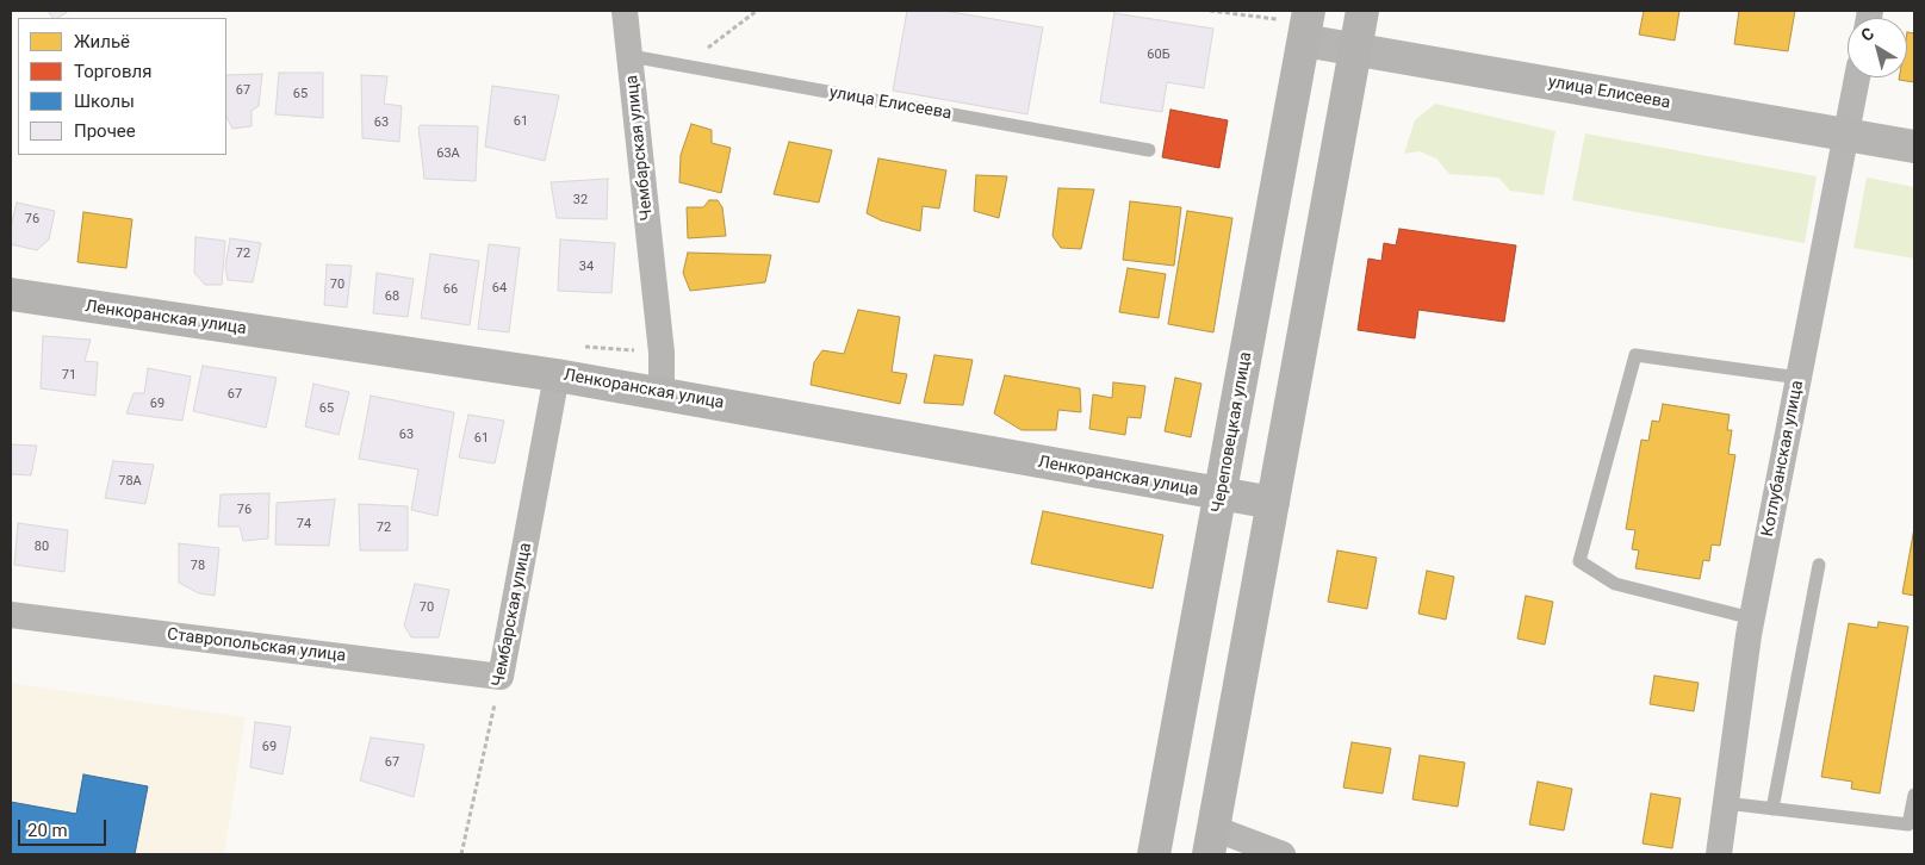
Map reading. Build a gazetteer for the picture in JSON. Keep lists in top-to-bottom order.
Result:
{
  "streets": {
    "highway": ["Ленкоранская улица", "Череповецкая улица"],
    "street": [
      "улица Елисеева",
      "Чембарская улица",
      "Котлубанская улица",
      "Ставропольская улица"
    ]
  },
  "crossings": [
    ["улица Елисеева", "Чембарская улица"],
    ["улица Елисеева", "Череповецкая улица"],
    ["улица Елисеева", "Котлубанская улица"],
    ["Чембарская улица", "Ленкоранская улица"],
    ["Чембарская улица", "Ставропольская улица"],
    ["Ленкоранская улица", "Череповецкая улица"]
  ],
  "house_numbers": [
    "60Б",
    "67",
    "65",
    "61",
    "63",
    "63А",
    "32",
    "76",
    "72",
    "34",
    "70",
    "64",
    "66",
    "68",
    "71",
    "67",
    "69",
    "65",
    "63",
    "61",
    "78А",
    "76",
    "74",
    "72",
    "80",
    "78",
    "70",
    "69",
    "67"
  ],
  "legend": [
    "Жильё",
    "Торговля",
    "Школы",
    "Прочее"
  ],
  "scale_bar": "20 m",
  "north": "top left"
}
